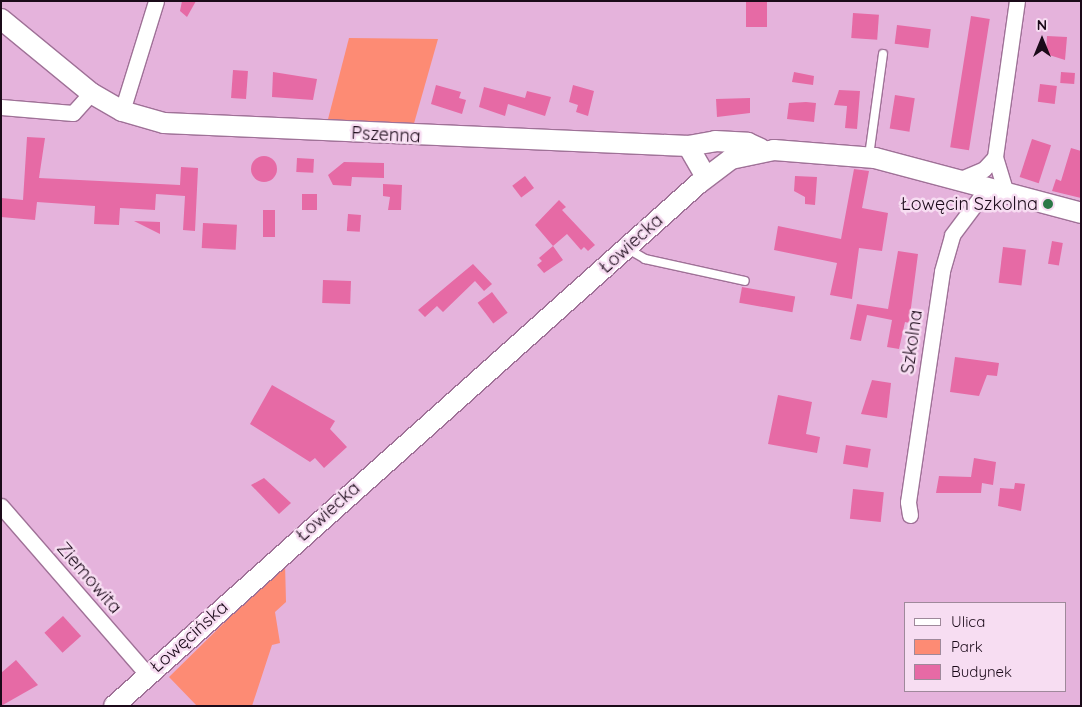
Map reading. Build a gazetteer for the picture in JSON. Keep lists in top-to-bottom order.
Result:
{
  "streets": {
    "street": [
      "Pszenna",
      "Łowiecka",
      "Szkolna",
      "Ziemowita",
      "Łowęcińska"
    ]
  },
  "crossings": [
    ["Pszenna", "Łowiecka"],
    ["Łowiecka", "Szkolna"],
    ["Łowiecka", "Łowęcińska"],
    ["Ziemowita", "Łowęcińska"]
  ],
  "places": ["Łowęcin Szkolna"],
  "legend": ["Ulica", "Park", "Budynek"],
  "north": "top"
}
